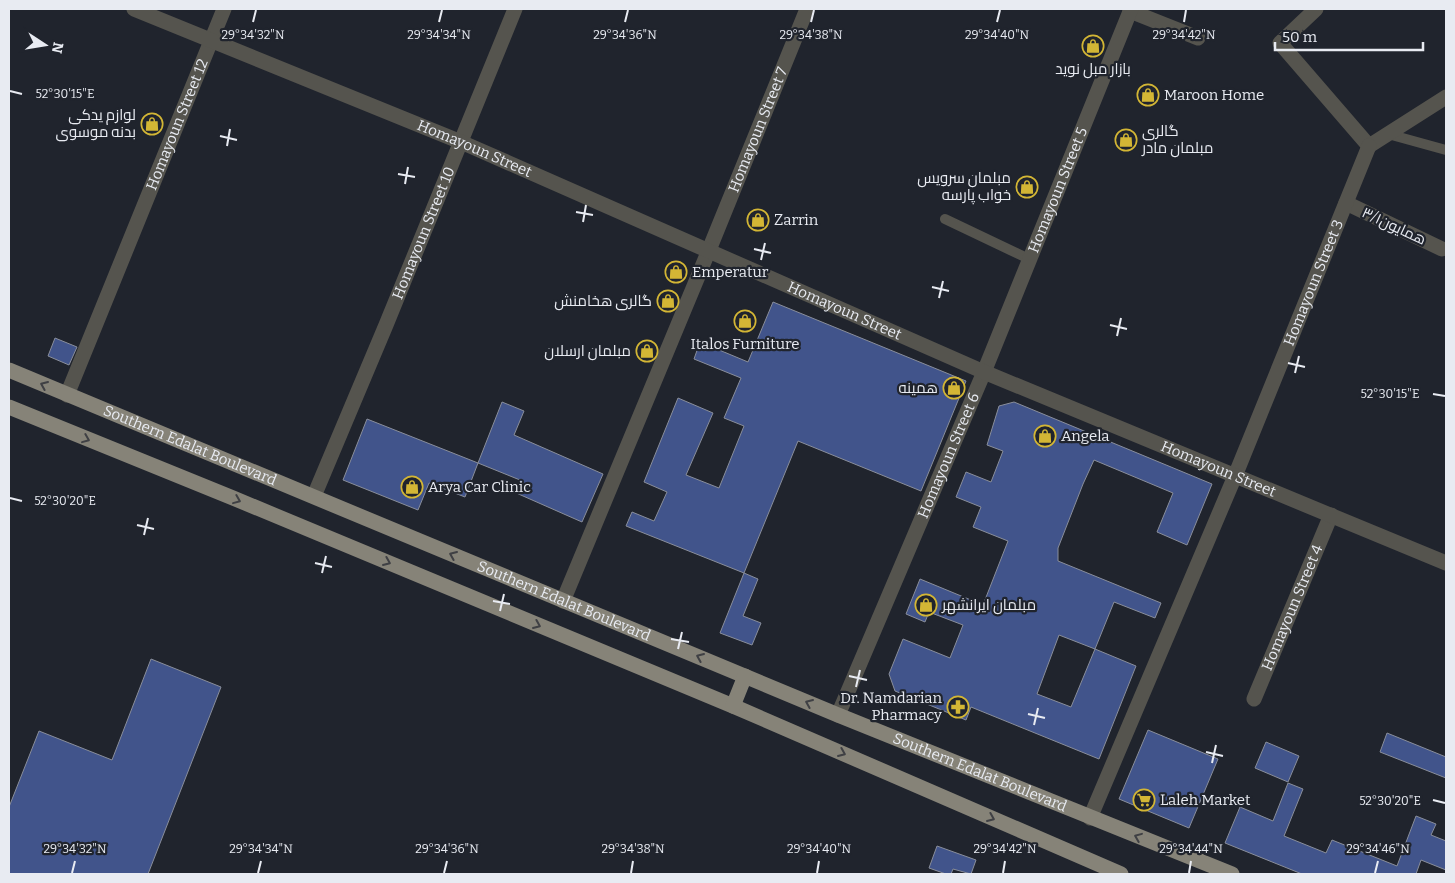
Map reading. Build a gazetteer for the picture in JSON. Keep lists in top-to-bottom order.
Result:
{
  "streets": {
    "main road": ["Southern Edalat Boulevard"],
    "street": [
      "Homayoun Street 12",
      "Homayoun Street 7",
      "Homayoun Street",
      "Homayoun Street 5",
      "همایون۳/۱",
      "Homayoun Street 10",
      "Homayoun Street 3",
      "Homayoun Street 6",
      "Homayoun Street 4"
    ]
  },
  "crossings": [
    ["Homayoun Street 12", "Homayoun Street"],
    ["Homayoun Street 12", "Southern Edalat Boulevard"],
    ["Homayoun Street 7", "Homayoun Street"],
    ["Homayoun Street 7", "Southern Edalat Boulevard"],
    ["Homayoun Street", "Homayoun Street 5"],
    ["Homayoun Street", "Homayoun Street 10"],
    ["Homayoun Street", "Homayoun Street 3"],
    ["Homayoun Street", "Homayoun Street 6"],
    ["Homayoun Street", "Homayoun Street 4"],
    ["Homayoun Street 5", "Homayoun Street 6"],
    ["همایون۳/۱", "Homayoun Street 3"],
    ["Homayoun Street 10", "Southern Edalat Boulevard"],
    ["Southern Edalat Boulevard", "Homayoun Street 6"]
  ],
  "places": {
    "shop": [
      "بازار مبل نوید",
      "Maroon Home",
      "لوازم یدکی بدنه موسوی",
      "گالری مبلمان مادر",
      "مبلمان سرویس خواب پارسه",
      "Zarrin",
      "Emperatur",
      "گالری هخامنش",
      "Italos Furniture",
      "مبلمان ارسلان",
      "همینه",
      "Angela",
      "Arya Car Clinic",
      "مبلمان ایرانشهر"
    ],
    "pharmacy": ["Dr. Namdarian Pharmacy"],
    "supermarket": ["Laleh Market"]
  },
  "scale_bar": "50 m",
  "north": "right",
  "coordinates": [
    "29°34'32\"N",
    "29°34'34\"N",
    "29°34'36\"N",
    "29°34'38\"N",
    "29°34'40\"N",
    "29°34'42\"N",
    "52°30'15\"E",
    "52°30'20\"E",
    "29°34'44\"N",
    "29°34'46\"N"
  ]
}
